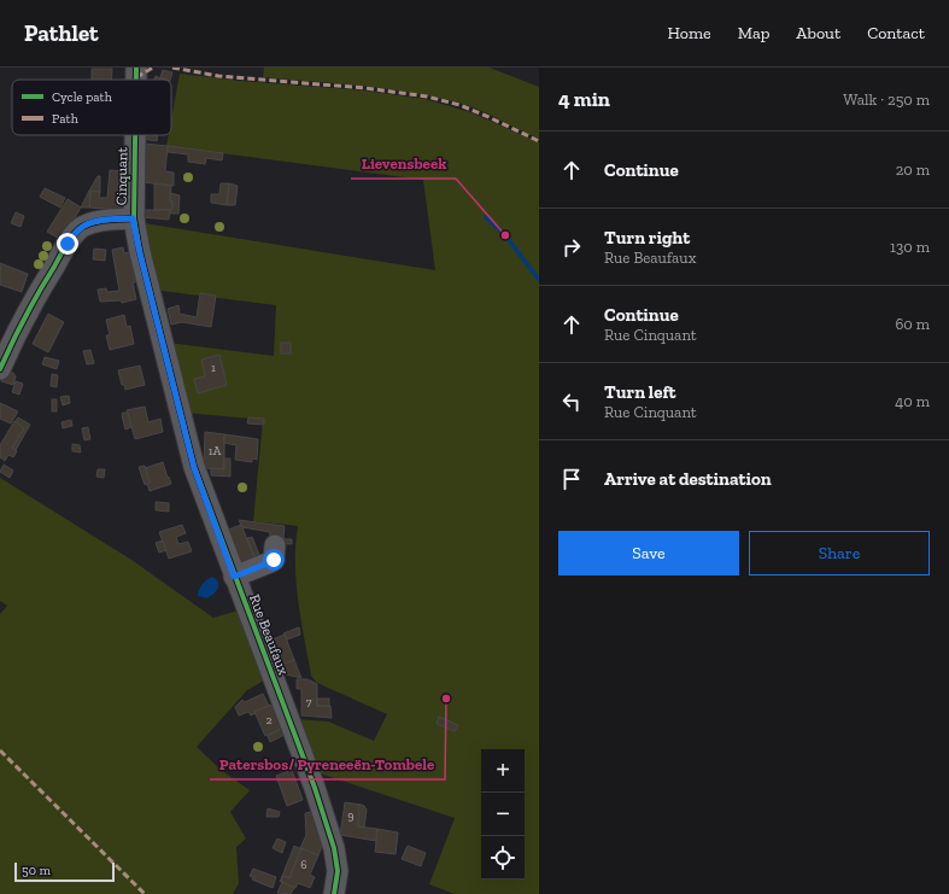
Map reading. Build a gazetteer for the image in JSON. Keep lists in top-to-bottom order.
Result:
{
  "streets": {
    "street": ["Cinquant", "Rue Beaufaux"]
  },
  "crossings": [
    ["Cinquant", "Rue Beaufaux"]
  ],
  "places": ["Lievensbeek", "Patersbos/ Pyreneeën-Tombele"],
  "house_numbers": [
    "1",
    "1A",
    "7",
    "2",
    "9",
    "6"
  ],
  "legend": ["Cycle path", "Path"],
  "scale_bar": "50 m",
  "page": {
    "header": "Pathlet",
    "nav": [
      "Home",
      "Map",
      "About",
      "Contact"
    ],
    "heading": ["4 min", "Walk · 250 m"],
    "list": [
      ["Continue", "20 m"],
      ["Turn right", "Rue Beaufaux", "130 m"],
      ["Continue", "Rue Cinquant", "60 m"],
      ["Turn left", "Rue Cinquant", "40 m"],
      "Arrive at destination"
    ],
    "buttons": ["Save", "Share"],
    "map_buttons": ["+", "−"],
    "scale": "50 m"
  }
}
